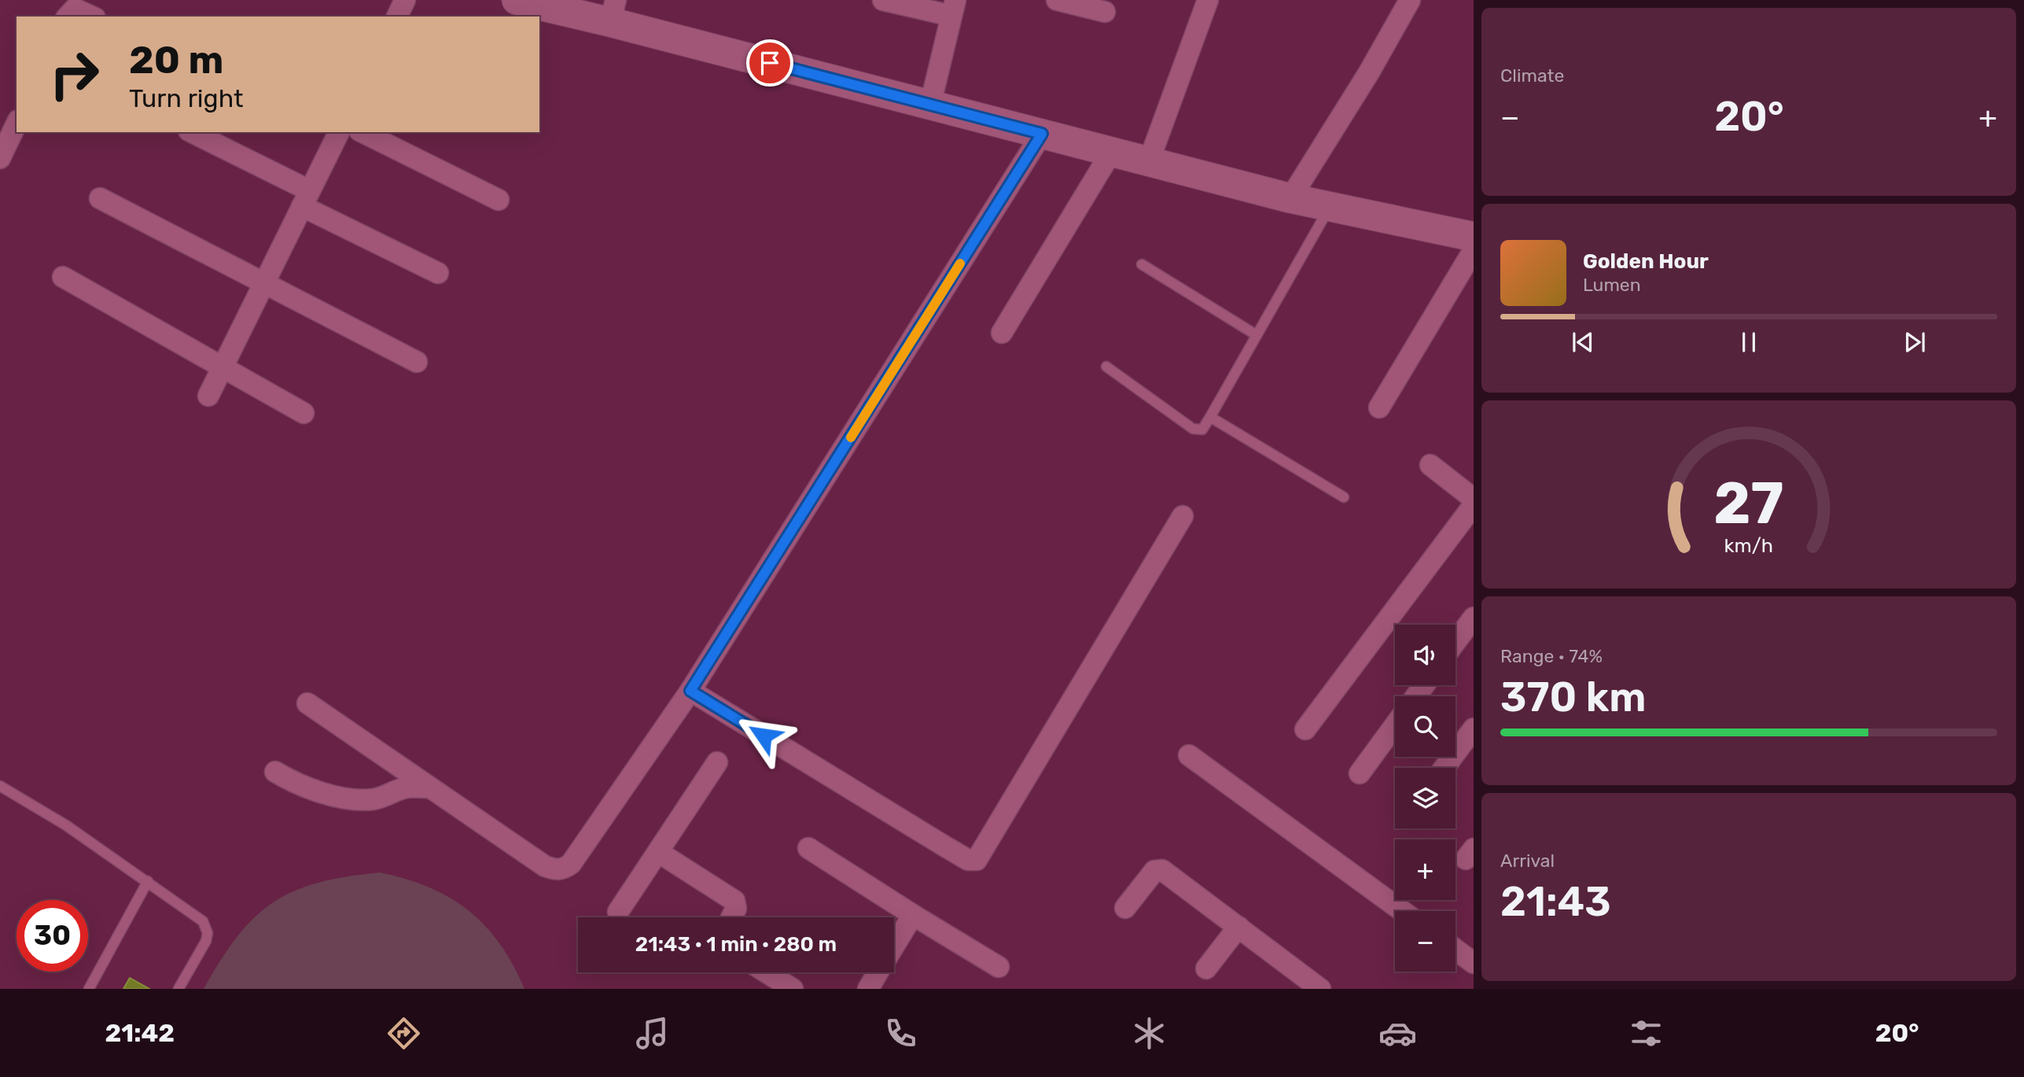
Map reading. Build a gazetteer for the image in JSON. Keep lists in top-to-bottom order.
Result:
{
  "page": {
    "tile": [
      "Climate",
      ["Range · 74%", "370 km"],
      ["Arrival", "21:43"]
    ],
    "turn": ["20 m", "Turn right"],
    "heat": ["−", "20°", "+"],
    "song": ["Golden Hour", "Lumen"],
    "map_buttons": ["+", "−"],
    "limit": "30",
    "trip": "21:43 · 1 min · 280 m",
    "tabs": ["21:42", "20°"],
    "gauge": ["27", "km/h"]
  }
}
